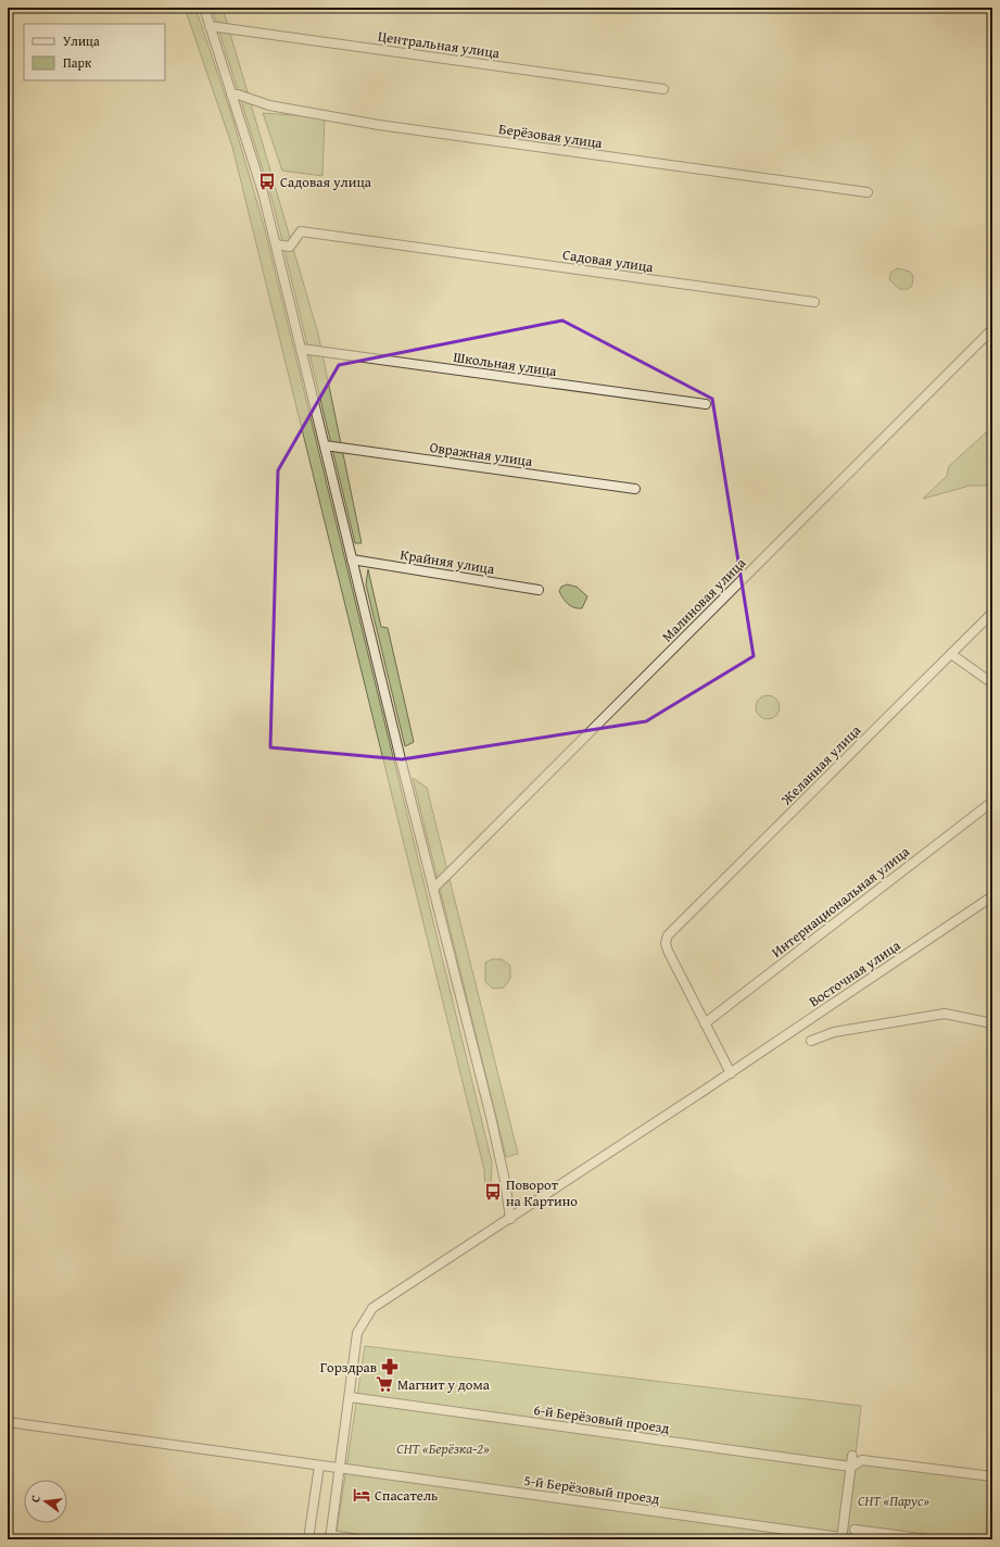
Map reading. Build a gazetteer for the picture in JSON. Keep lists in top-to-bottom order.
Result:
{
  "streets": {
    "street": [
      "Центральная улица",
      "Берёзовая улица",
      "Садовая улица",
      "Школьная улица",
      "Овражная улица",
      "Крайняя улица",
      "Малиновая улица",
      "Желанная улица",
      "Интернациональная улица",
      "Восточная улица",
      "6-й Берёзовый проезд",
      "5-й Берёзовый проезд"
    ]
  },
  "crossings": [
    ["Желанная улица", "Интернациональная улица"],
    ["Восточная улица", "6-й Берёзовый проезд"],
    ["Восточная улица", "5-й Берёзовый проезд"]
  ],
  "parks": ["СНТ «Берёзка-2»", "СНТ «Парус»"],
  "places": {
    "bus stop": ["Садовая улица", "Поворот на Картино"],
    "pharmacy": ["Горздрав"],
    "supermarket": ["Магнит у дома"],
    "hotel": ["Спасатель"]
  },
  "legend": ["Улица", "Парк"],
  "north": "left"
}
